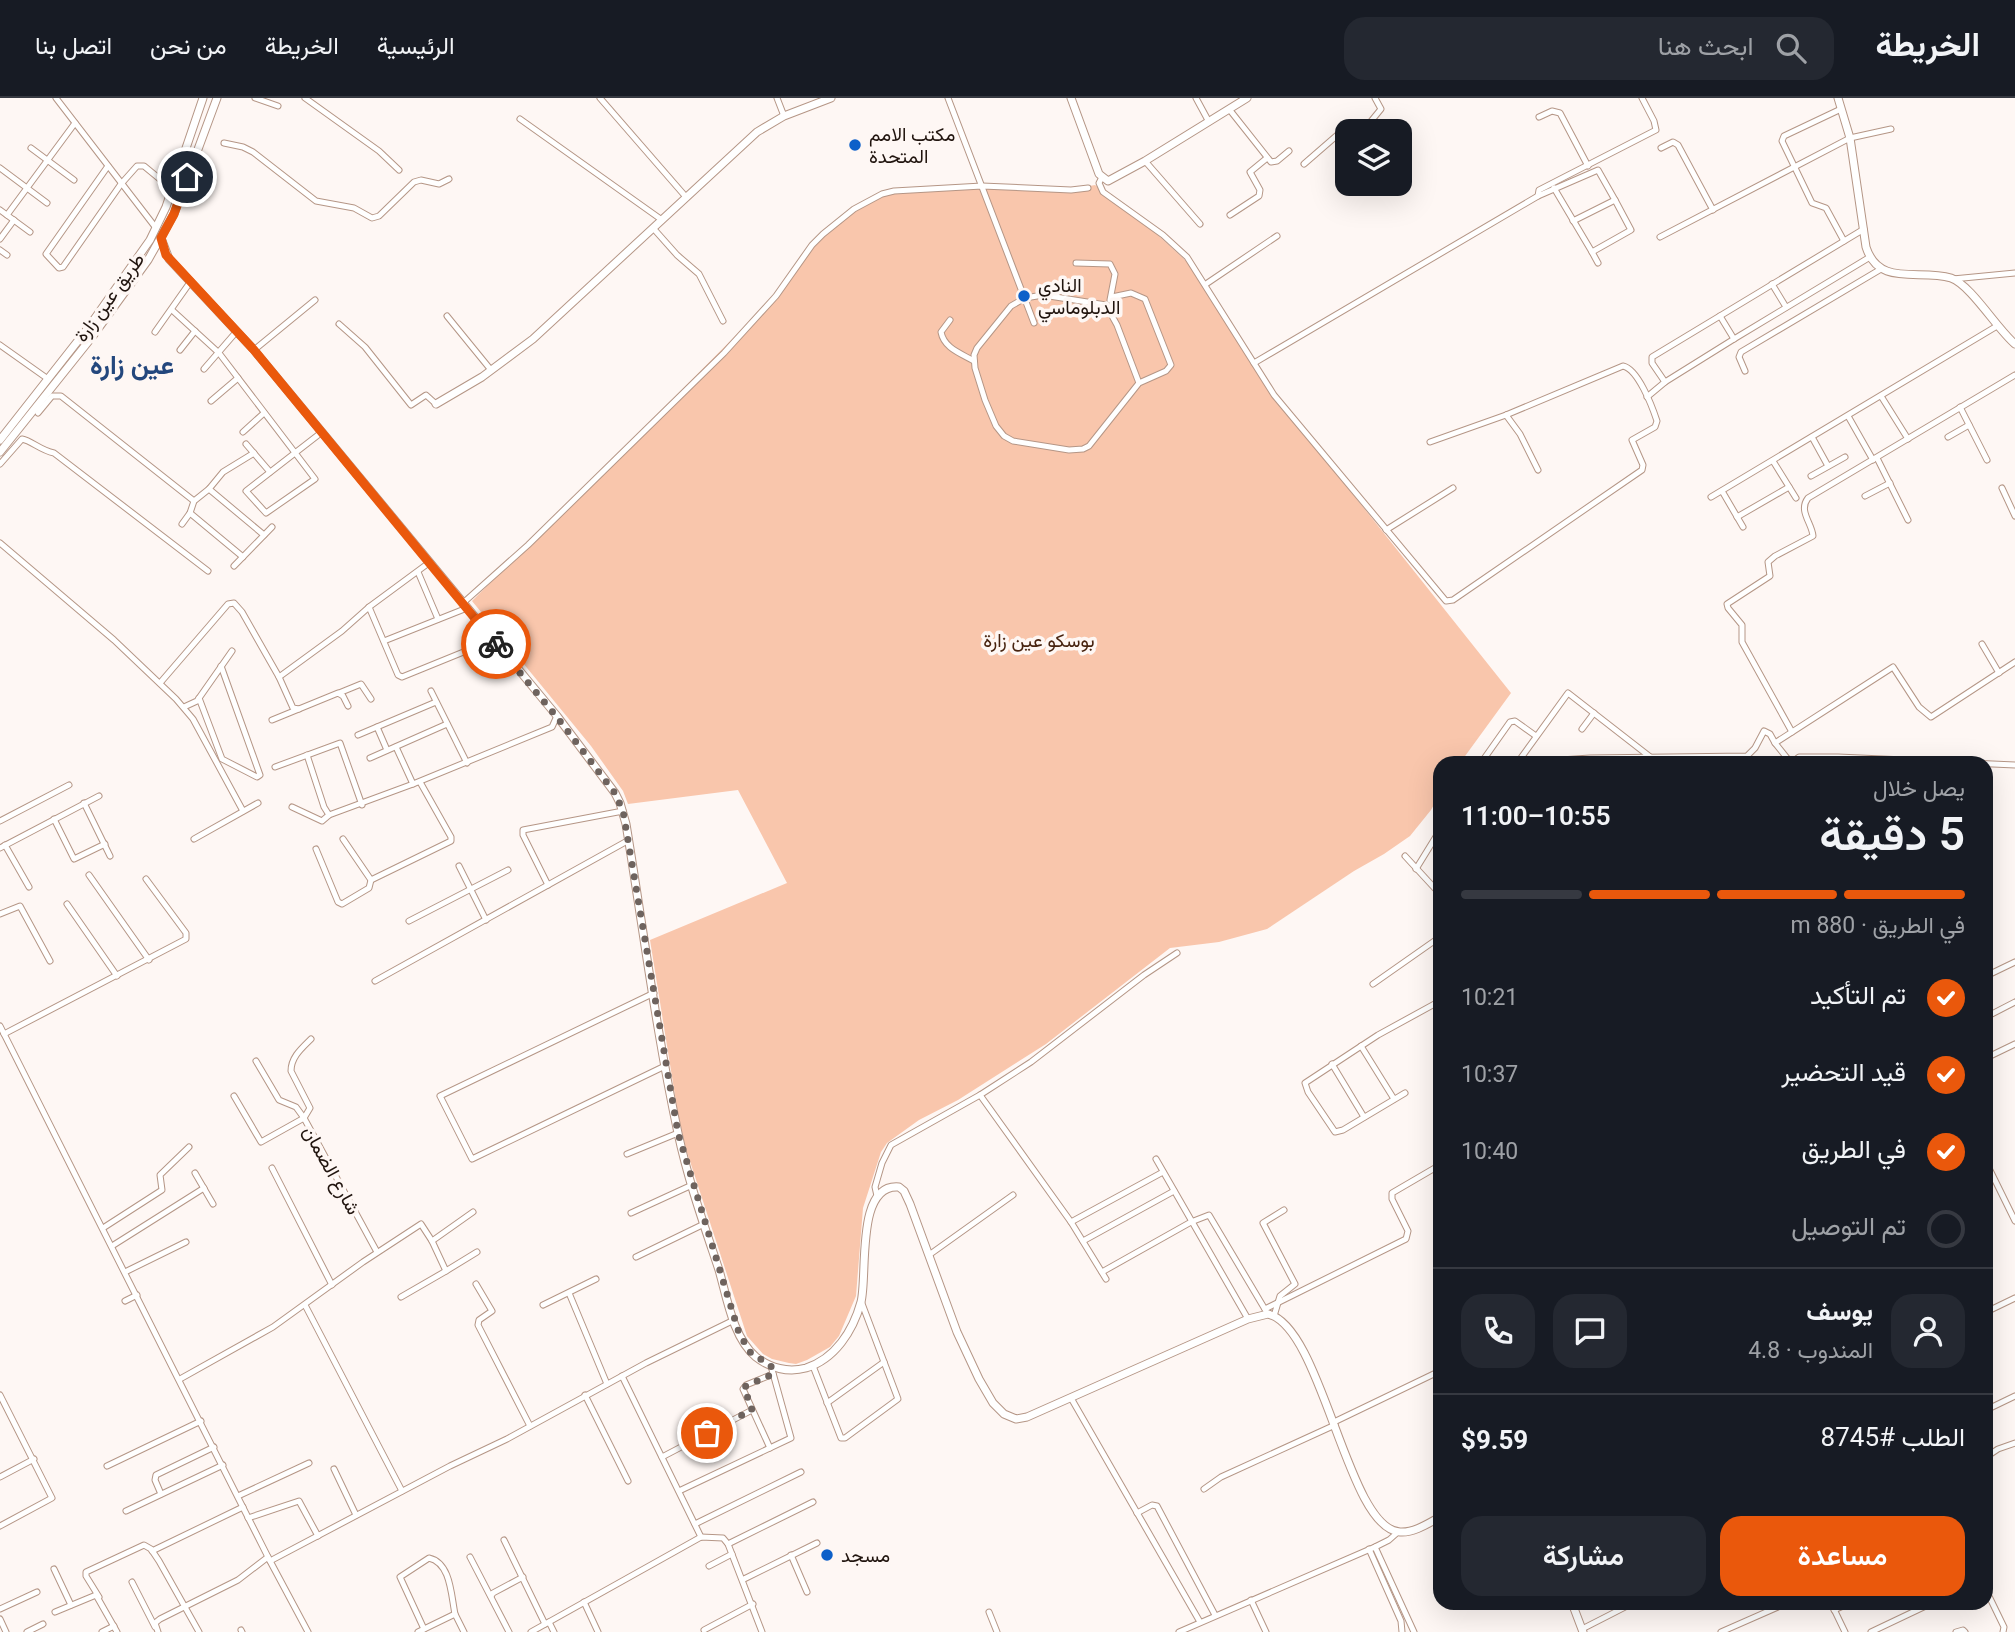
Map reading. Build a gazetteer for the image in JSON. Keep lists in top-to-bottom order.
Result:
{
  "streets": {
    "main road": ["طريق عين زارة"],
    "street": ["شارع الضمان"]
  },
  "districts": ["عين زارة"],
  "parks": ["بوسكو عين زارة"],
  "places": ["مكتب الامم المتحدة", "النادي الدبلوماسي", "مسجد"],
  "page": {
    "header": "الخريطة",
    "search": "ابحث هنا",
    "nav": [
      "الرئيسية",
      "الخريطة",
      "من نحن",
      "اتصل بنا"
    ],
    "heading": ["5 دقيقة", "يصل خلال", "10:55–11:00"],
    "panel": [
      "يوسف",
      "المندوب · 4.8",
      "الطلب #8745",
      "$9.59"
    ],
    "bar": "في الطريق · 880 m",
    "list": [
      ["تم التأكيد", "10:21"],
      ["قيد التحضير", "10:37"],
      ["في الطريق", "10:40"],
      "تم التوصيل"
    ],
    "buttons": ["مساعدة", "مشاركة"]
  }
}
